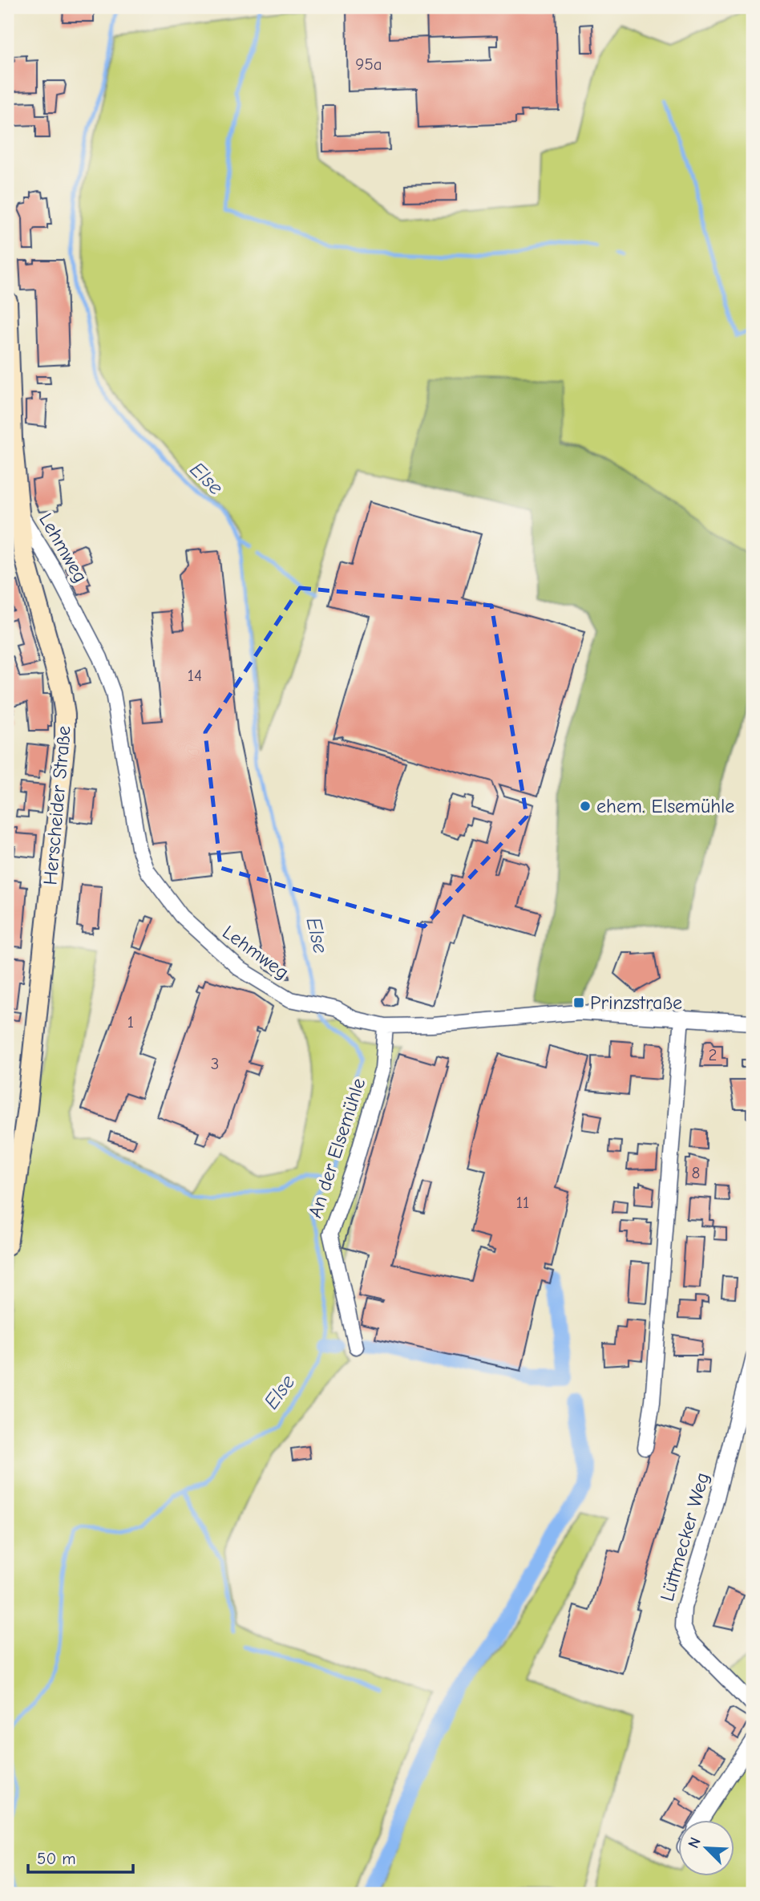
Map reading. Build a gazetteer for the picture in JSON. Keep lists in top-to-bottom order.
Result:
{
  "streets": {
    "main road": ["Herscheider Straße"],
    "street": ["Lehmweg", "An der Elsemühle", "Lüttmecker Weg"]
  },
  "crossings": [
    ["Lehmweg", "Herscheider Straße"],
    ["Lehmweg", "An der Elsemühle"]
  ],
  "water": ["Else"],
  "places": {
    "other": ["ehem. Elsemühle"],
    "transit": ["Prinzstraße"]
  },
  "house_numbers": [
    "95a",
    "14",
    "1",
    "2",
    "3",
    "8",
    "11"
  ],
  "scale_bar": "50 m",
  "north": "top left"
}
